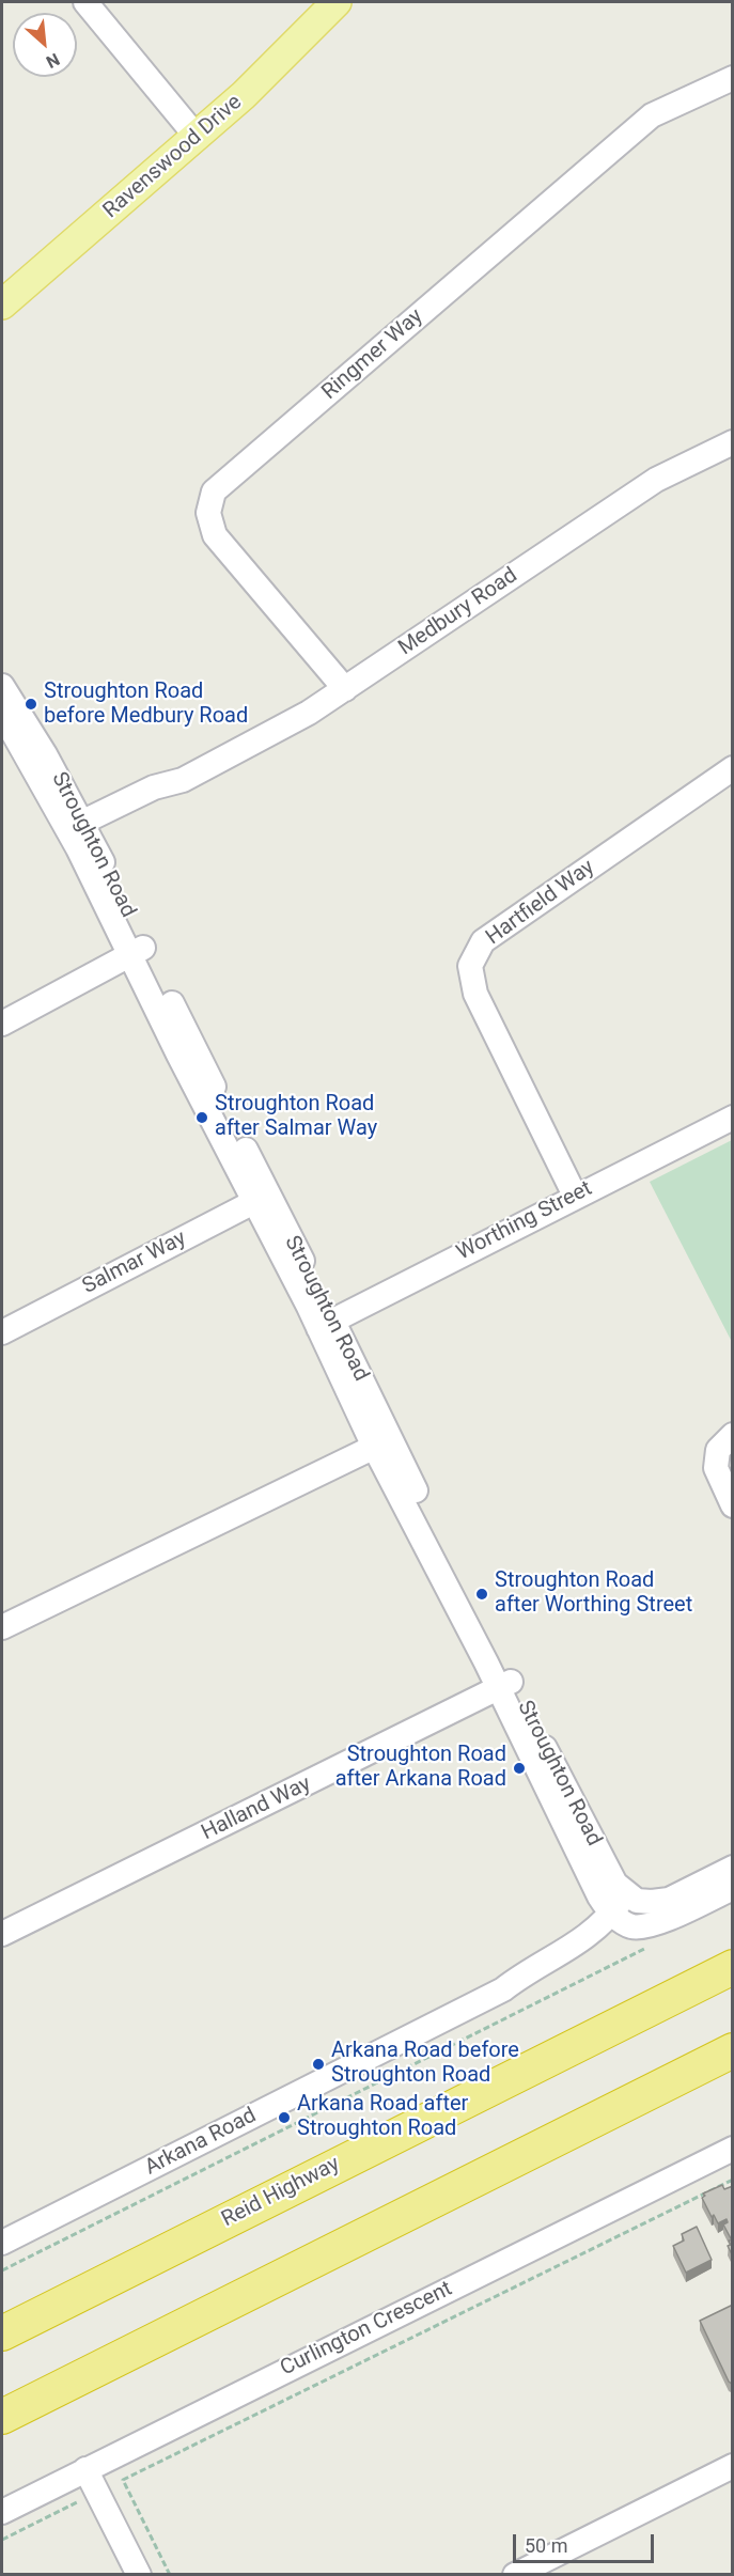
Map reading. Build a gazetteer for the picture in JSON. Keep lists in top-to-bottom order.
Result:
{
  "streets": {
    "highway": ["Reid Highway"],
    "main road": ["Ravenswood Drive"],
    "street": [
      "Ringmer Way",
      "Medbury Road",
      "Stroughton Road",
      "Hartfield Way",
      "Worthing Street",
      "Salmar Way",
      "Halland Way",
      "Arkana Road",
      "Curlington Crescent"
    ]
  },
  "crossings": [
    ["Ringmer Way", "Medbury Road"],
    ["Medbury Road", "Stroughton Road"],
    ["Stroughton Road", "Worthing Street"],
    ["Stroughton Road", "Salmar Way"],
    ["Stroughton Road", "Halland Way"],
    ["Stroughton Road", "Arkana Road"],
    ["Hartfield Way", "Worthing Street"]
  ],
  "places": [
    "Stroughton Road before Medbury Road",
    "Stroughton Road after Salmar Way",
    "Stroughton Road after Worthing Street",
    "Stroughton Road after Arkana Road",
    "Arkana Road before Stroughton Road",
    "Arkana Road after Stroughton Road"
  ],
  "scale_bar": "50 m",
  "north": "bottom right"
}
